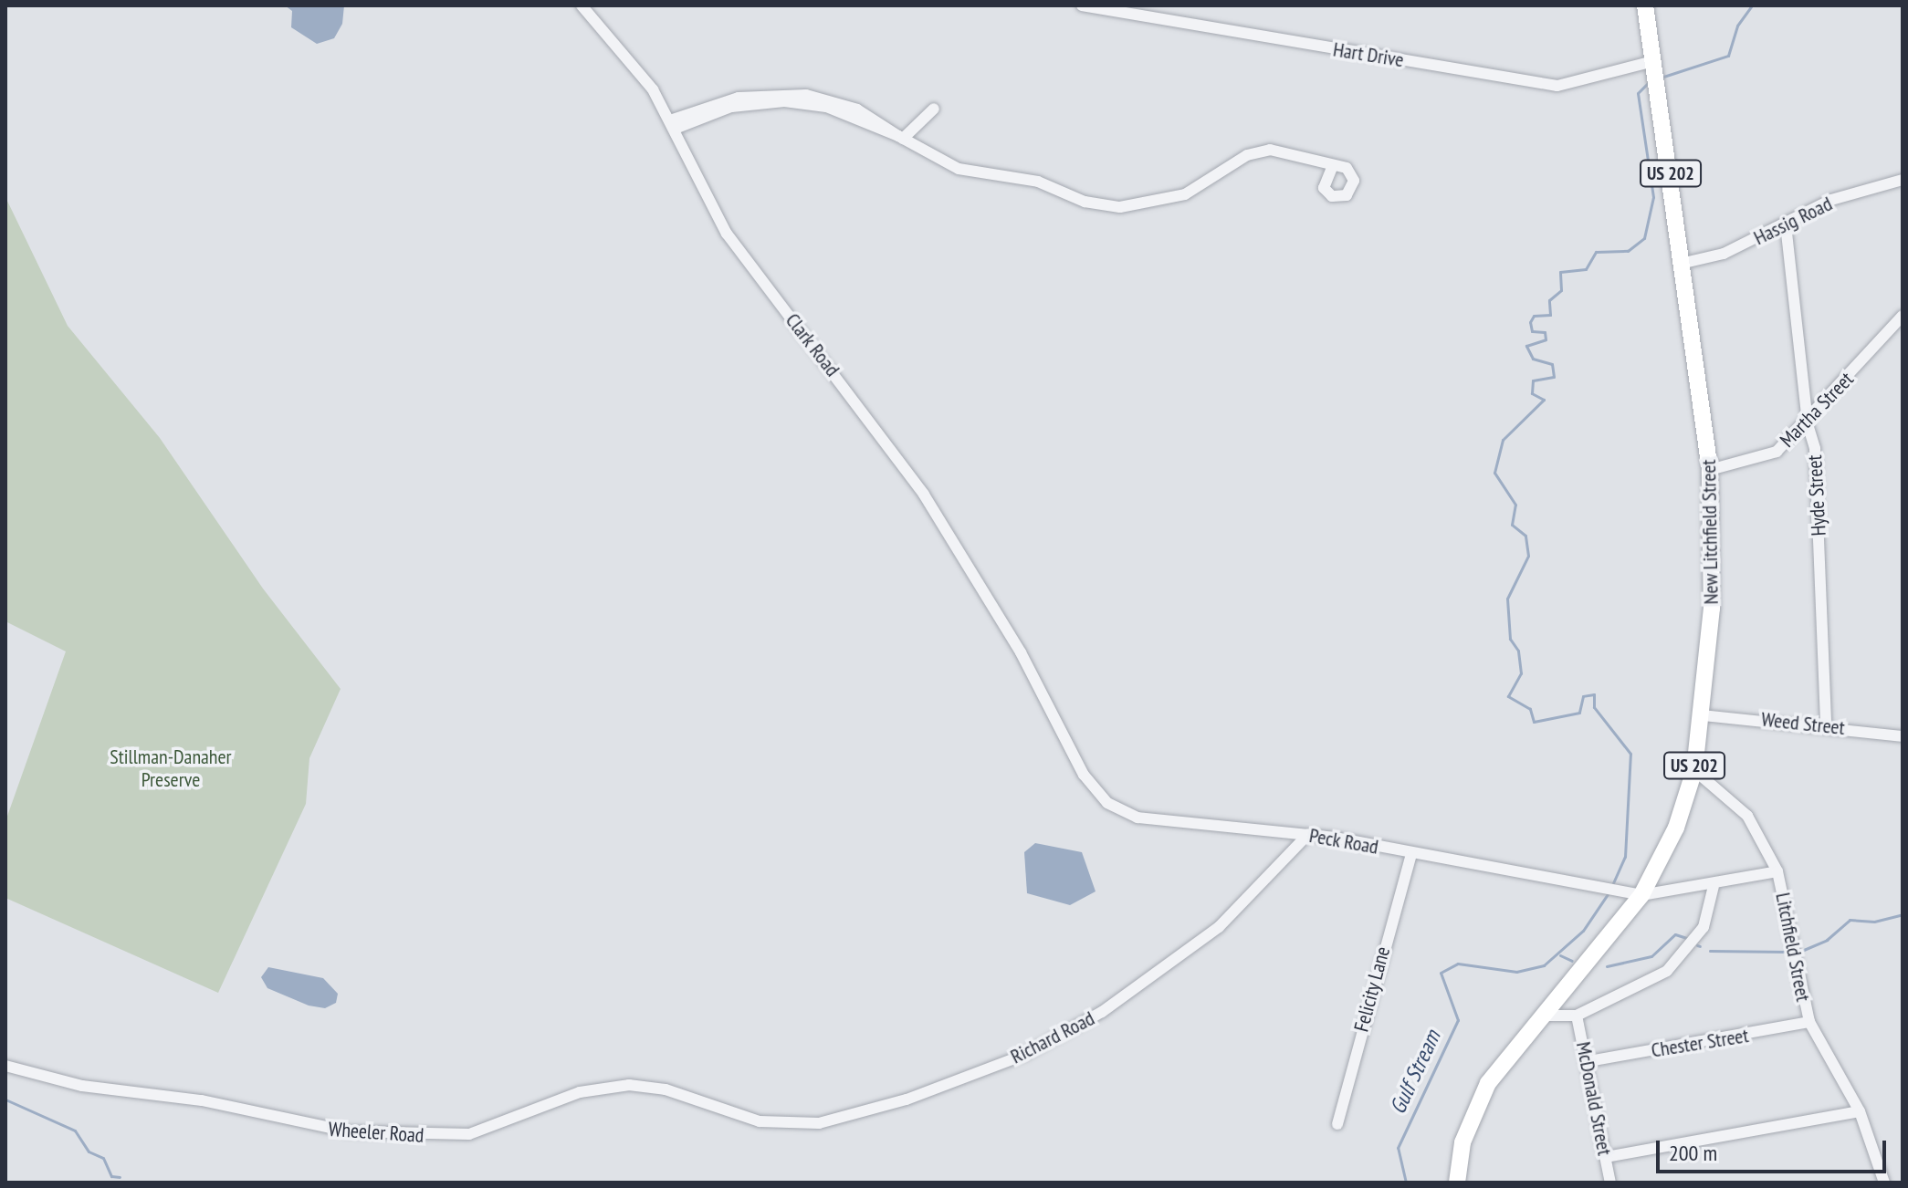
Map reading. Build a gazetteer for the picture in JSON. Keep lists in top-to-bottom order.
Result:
{
  "streets": {
    "highway": ["US 202", "New Litchfield Street"],
    "street": [
      "Hart Drive",
      "Hassig Road",
      "Clark Road",
      "Martha Street",
      "Hyde Street",
      "Weed Street",
      "Peck Road",
      "Litchfield Street",
      "Felicity Lane",
      "Richard Road",
      "Chester Street",
      "McDonald Street",
      "Wheeler Road"
    ]
  },
  "crossings": [
    ["Hart Drive", "New Litchfield Street"],
    ["Hassig Road", "Hyde Street"],
    ["Hassig Road", "New Litchfield Street"],
    ["Clark Road", "Peck Road"],
    ["Martha Street", "Hyde Street"],
    ["Martha Street", "New Litchfield Street"],
    ["Hyde Street", "Weed Street"],
    ["New Litchfield Street", "Weed Street"],
    ["New Litchfield Street", "Peck Road"],
    ["New Litchfield Street", "Litchfield Street"],
    ["Peck Road", "Litchfield Street"],
    ["Peck Road", "Felicity Lane"],
    ["Peck Road", "Richard Road"],
    ["Litchfield Street", "Chester Street"],
    ["Richard Road", "Wheeler Road"],
    ["Chester Street", "McDonald Street"]
  ],
  "water": ["Gulf Stream"],
  "parks": ["Stillman-Danaher Preserve"],
  "scale_bar": "200 m"
}
